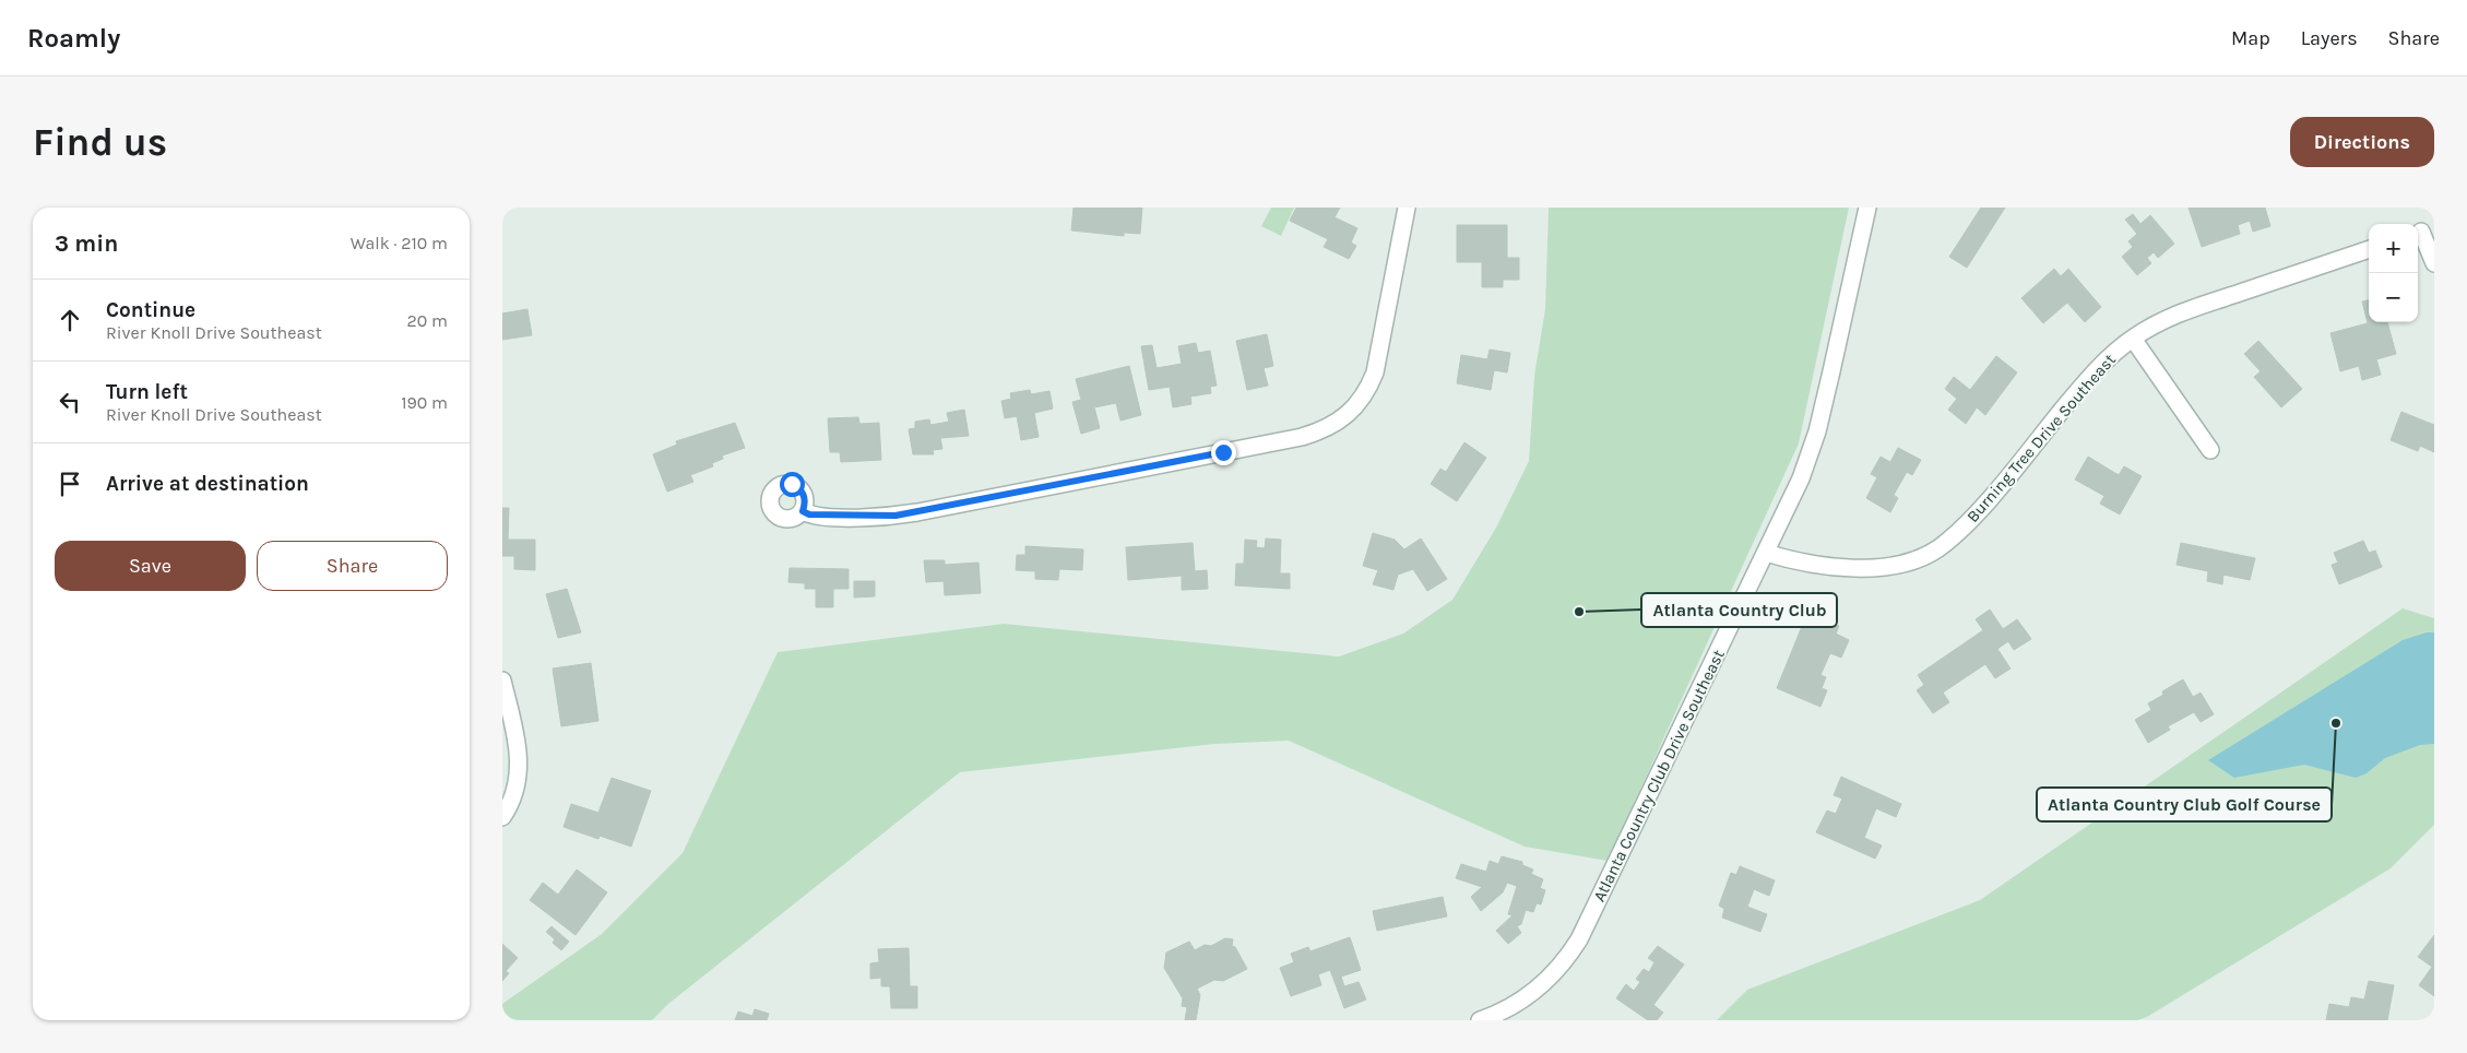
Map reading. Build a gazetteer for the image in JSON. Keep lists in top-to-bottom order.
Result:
{
  "streets": {
    "street": ["Burning Tree Drive Southeast", "Atlanta Country Club Drive Southeast"]
  },
  "crossings": [
    ["Burning Tree Drive Southeast", "Atlanta Country Club Drive Southeast"]
  ],
  "places": ["Atlanta Country Club", "Atlanta Country Club Golf Course"],
  "page": {
    "header": "Roamly",
    "nav": ["Map", "Layers", "Share"],
    "buttons": [
      "Directions",
      ["Save", "Share"]
    ],
    "title": "Find us",
    "heading": ["3 min", "Walk · 210 m"],
    "map_buttons": ["+", "−"],
    "list": [
      ["Continue", "River Knoll Drive Southeast", "20 m"],
      ["Turn left", "River Knoll Drive Southeast", "190 m"],
      "Arrive at destination"
    ]
  }
}
